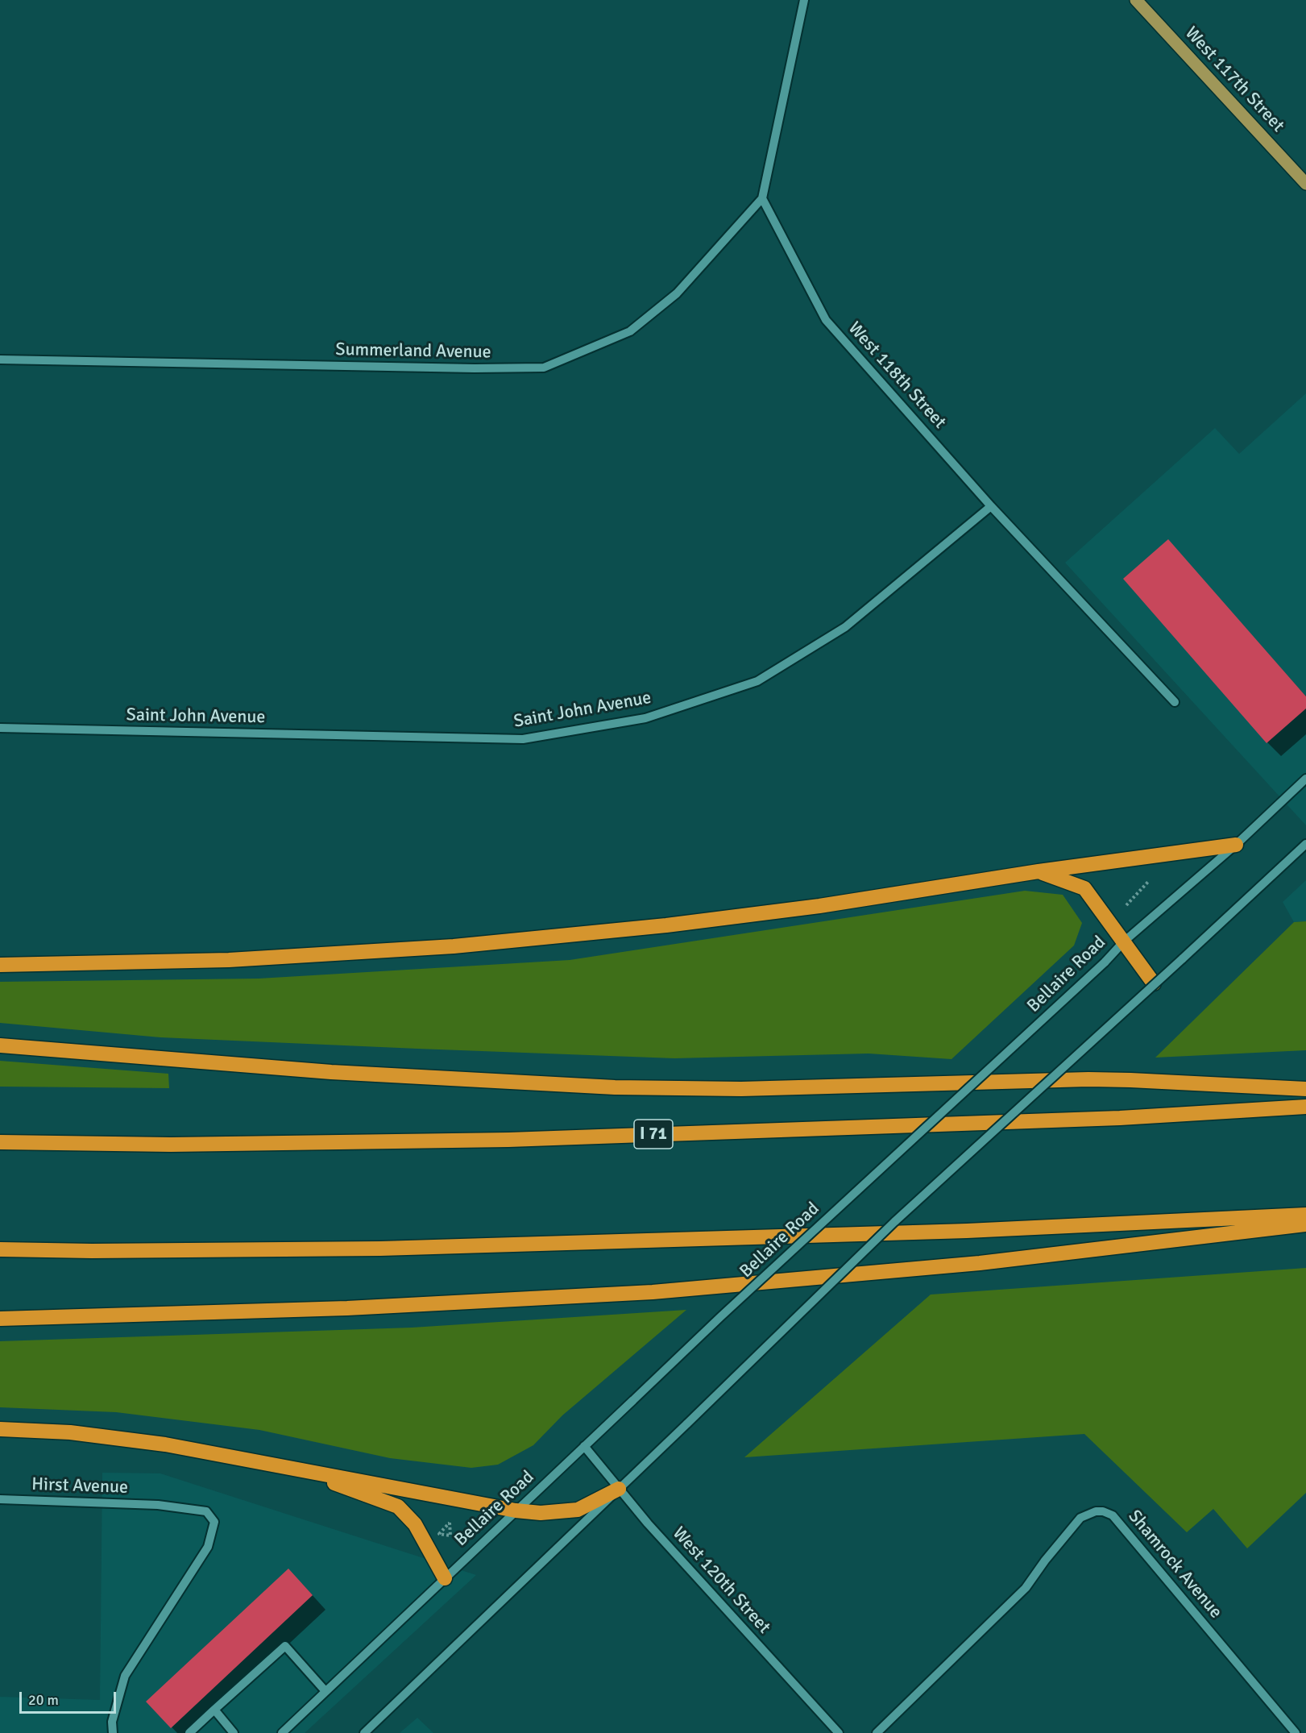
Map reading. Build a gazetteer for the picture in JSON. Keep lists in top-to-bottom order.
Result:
{
  "streets": {
    "highway": ["I 71"],
    "main road": ["West 117th Street"],
    "street": [
      "Summerland Avenue",
      "West 118th Street",
      "Saint John Avenue",
      "Bellaire Road",
      "Hirst Avenue",
      "Shamrock Avenue",
      "West 120th Street"
    ]
  },
  "crossings": [
    ["Summerland Avenue", "West 118th Street"],
    ["West 118th Street", "Saint John Avenue"],
    ["Bellaire Road", "West 120th Street"]
  ],
  "scale_bar": "20 m"
}
